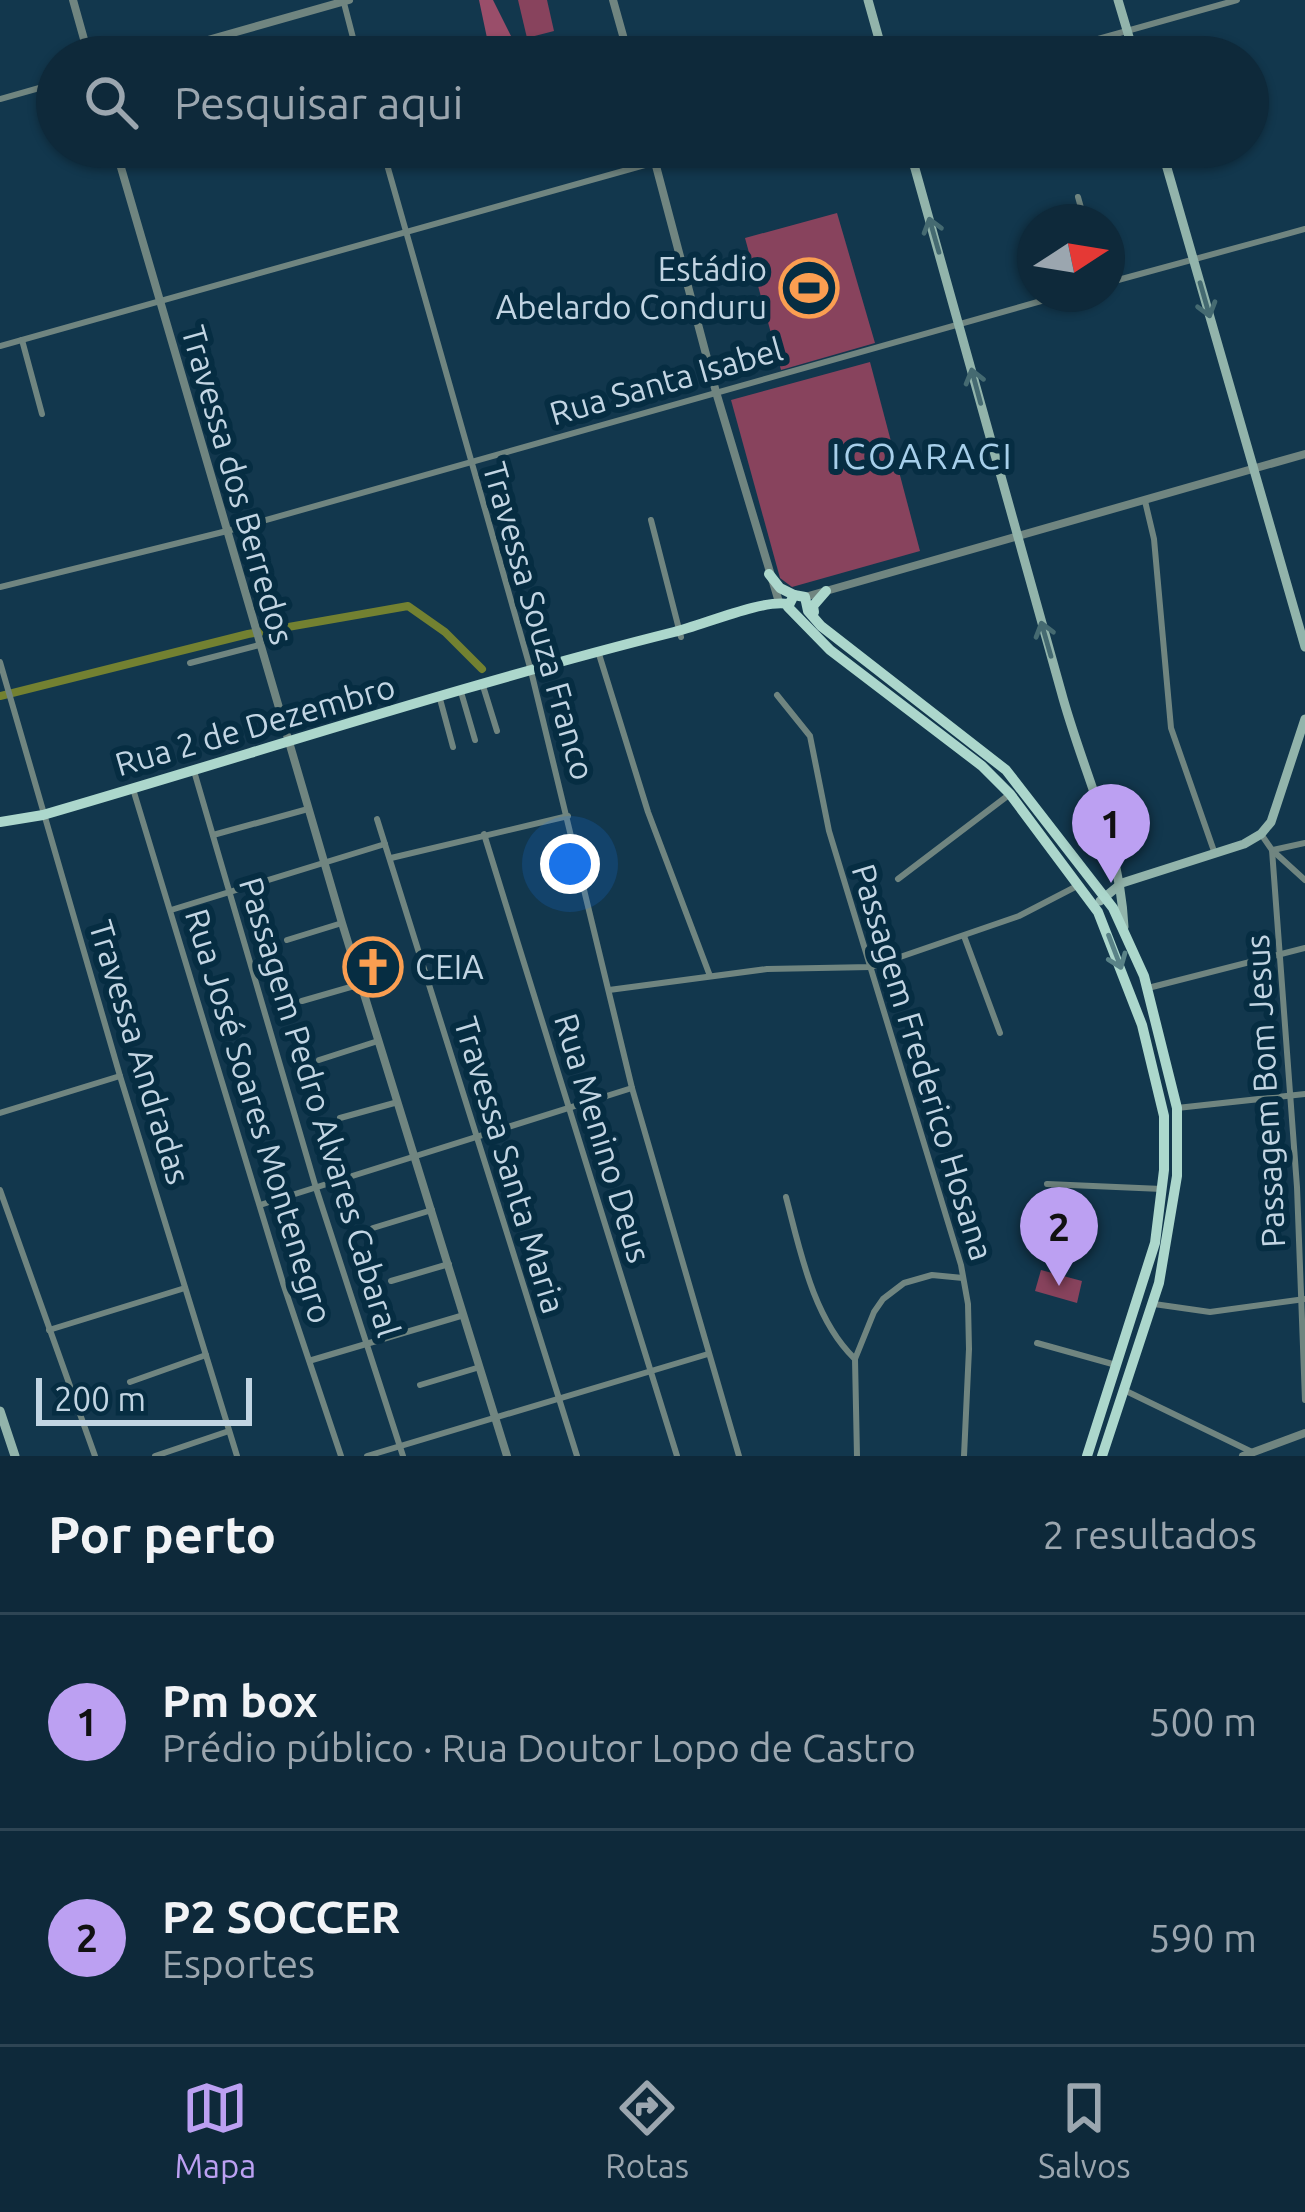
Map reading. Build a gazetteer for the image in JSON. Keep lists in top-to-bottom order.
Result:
{
  "streets": {
    "main road": ["Rua 2 de Dezembro"],
    "street": [
      "Rua Santa Isabel",
      "Travessa dos Berredos",
      "Travessa Souza Franco",
      "Travessa Andradas",
      "Passagem Frederico Hosana",
      "Passagem Bom Jesus",
      "Passagem Pedro Alvares Cabaral",
      "Rua José Soares Montenegro",
      "Rua Menino Deus",
      "Travessa Santa Maria"
    ]
  },
  "crossings": [
    ["Rua Santa Isabel", "Travessa dos Berredos"],
    ["Rua Santa Isabel", "Travessa Souza Franco"],
    ["Travessa dos Berredos", "Rua 2 de Dezembro"],
    ["Travessa Souza Franco", "Rua 2 de Dezembro"],
    ["Rua 2 de Dezembro", "Travessa Andradas"],
    ["Rua 2 de Dezembro", "Passagem Pedro Alvares Cabaral"],
    ["Rua 2 de Dezembro", "Rua José Soares Montenegro"]
  ],
  "districts": ["ICOARACI"],
  "places": {
    "sports": ["Estádio Abelardo Conduru"],
    "church": ["CEIA"]
  },
  "scale_bar": "200 m",
  "north": "right",
  "page": {
    "search": "Pesquisar aqui",
    "pins": ["1", "2"],
    "scale": "200 m",
    "heading": ["Por perto", "2 resultados"],
    "list": [
      {
        "mark": "1",
        "name": "Pm box",
        "note": "Prédio público · Rua Doutor Lopo de Castro",
        "value": "500 m"
      },
      {
        "mark": "2",
        "name": "P2 SOCCER",
        "note": "Esportes",
        "value": "590 m"
      }
    ],
    "nav": ["Mapa", "Rotas", "Salvos"]
  }
}
